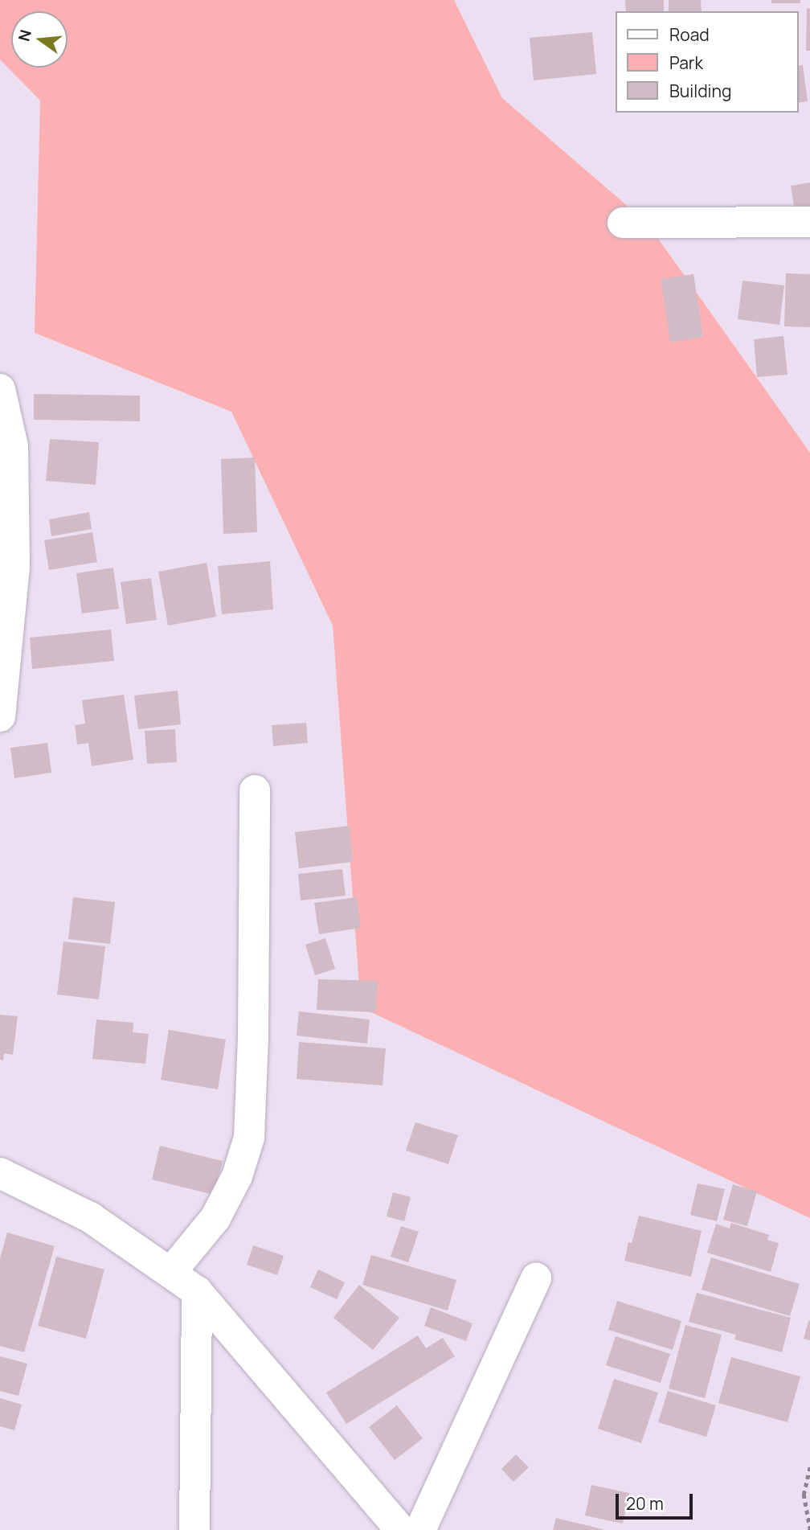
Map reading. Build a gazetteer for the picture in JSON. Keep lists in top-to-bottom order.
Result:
{
  "legend": ["Road", "Park", "Building"],
  "scale_bar": "20 m",
  "north": "left"
}
